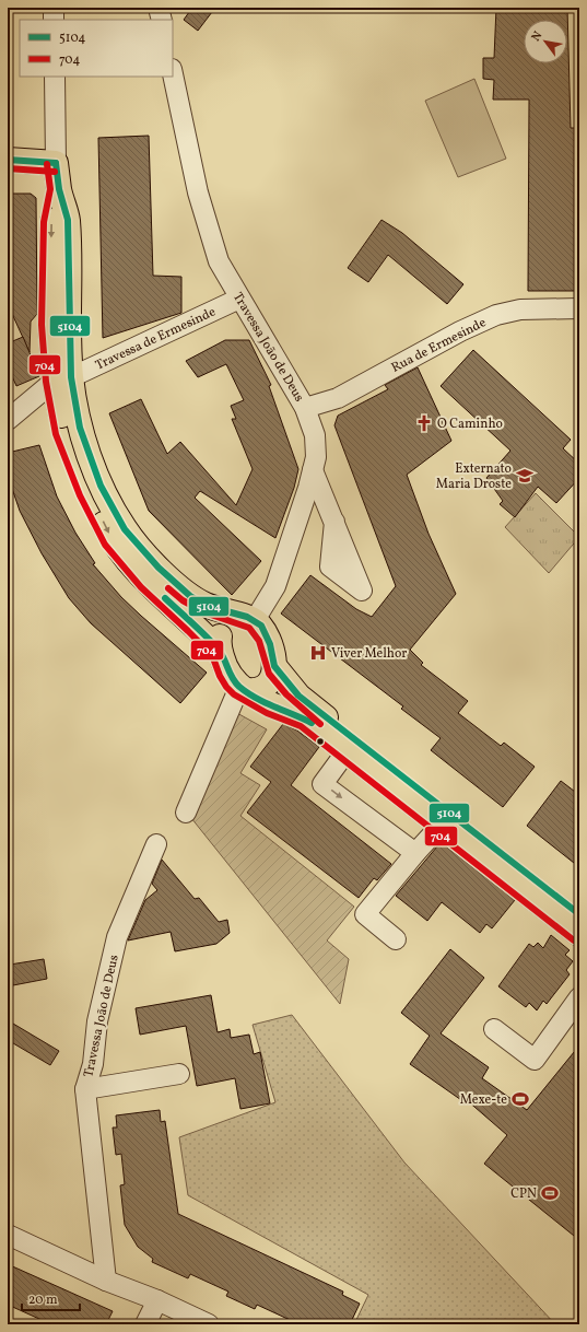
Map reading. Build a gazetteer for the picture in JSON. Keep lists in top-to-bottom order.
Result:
{
  "streets": {
    "street": ["Travessa de Ermesinde", "Rua de Ermesinde", "Travessa João de Deus"]
  },
  "crossings": [
    ["Travessa de Ermesinde", "Travessa João de Deus"],
    ["Rua de Ermesinde", "Travessa João de Deus"]
  ],
  "places": {
    "church": ["O Caminho"],
    "school or university": ["Externato Maria Droste"],
    "hospital": ["Viver Melhor"],
    "sports": ["Mexe-te", "CPN"]
  },
  "lines": ["transit line 5104", "transit line 704"],
  "legend": ["5104", "704"],
  "scale_bar": "20 m",
  "north": "top left"
}
